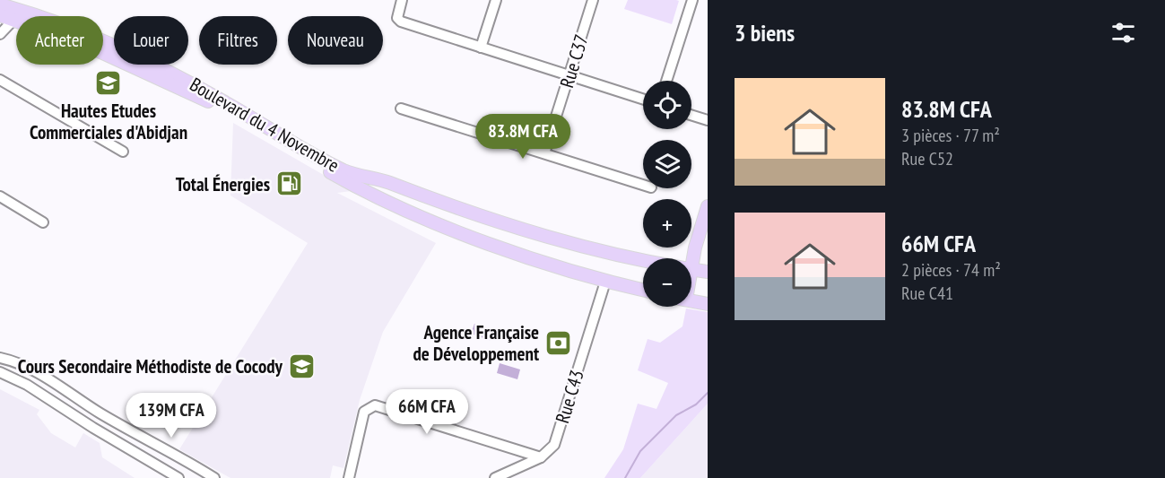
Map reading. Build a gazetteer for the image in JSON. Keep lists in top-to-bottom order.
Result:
{
  "streets": {
    "main road": ["Boulevard du 4 Novembre"],
    "street": ["Rue C37", "Rue C43"]
  },
  "crossings": [
    ["Boulevard du 4 Novembre", "Rue C43"]
  ],
  "places": {
    "school or university": ["Hautes Etudes Commerciales d'Abidjan", "Cours Secondaire Méthodiste de Cocody"],
    "fuel station": ["Total Énergies"],
    "bank": ["Agence Française de Développement"]
  },
  "page": {
    "heading": "3 biens",
    "chip": [
      "Acheter",
      "Louer",
      "Filtres",
      "Nouveau"
    ],
    "list": [
      {
        "name": "83.8M CFA",
        "note": "3 pièces · 77 m² · Rue C52"
      },
      {
        "name": "66M CFA",
        "note": "2 pièces · 74 m² · Rue C41"
      }
    ],
    "map_buttons": ["+", "−"],
    "price": ["83.8M CFA", "66M CFA", "139M CFA"]
  }
}
